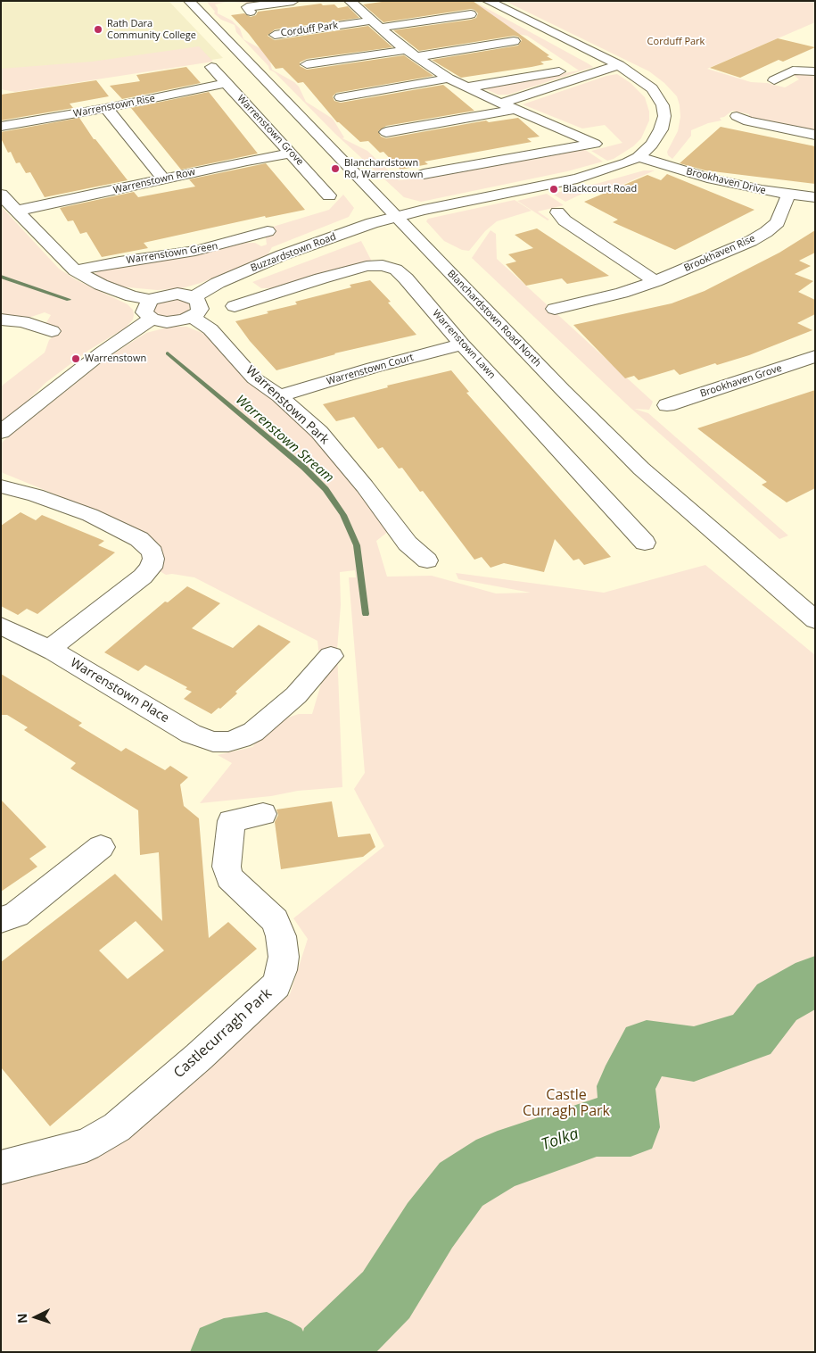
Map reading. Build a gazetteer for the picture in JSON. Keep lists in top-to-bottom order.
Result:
{
  "streets": {
    "street": [
      "Corduff Park",
      "Warrenstown Rise",
      "Warrenstown Grove",
      "Warrenstown Row",
      "Brookhaven Drive",
      "Buzzardstown Road",
      "Warrenstown Green",
      "Brookhaven Rise",
      "Blanchardstown Road North",
      "Warrenstown Lawn",
      "Warrenstown Court",
      "Brookhaven Grove",
      "Warrenstown Park",
      "Warrenstown Place",
      "Castlecurragh Park"
    ]
  },
  "crossings": [
    ["Warrenstown Rise", "Warrenstown Grove"],
    ["Warrenstown Grove", "Warrenstown Row"],
    ["Brookhaven Drive", "Brookhaven Rise"],
    ["Buzzardstown Road", "Blanchardstown Road North"],
    ["Warrenstown Lawn", "Warrenstown Court"],
    ["Warrenstown Court", "Warrenstown Park"]
  ],
  "water": ["Warrenstown Stream", "Tolka"],
  "parks": ["Corduff Park", "Castle Curragh Park"],
  "places": [
    "Rath Dara Community College",
    "Blanchardstown Rd, Warrenstown",
    "Blackcourt Road",
    "Warrenstown"
  ],
  "north": "left"
}
